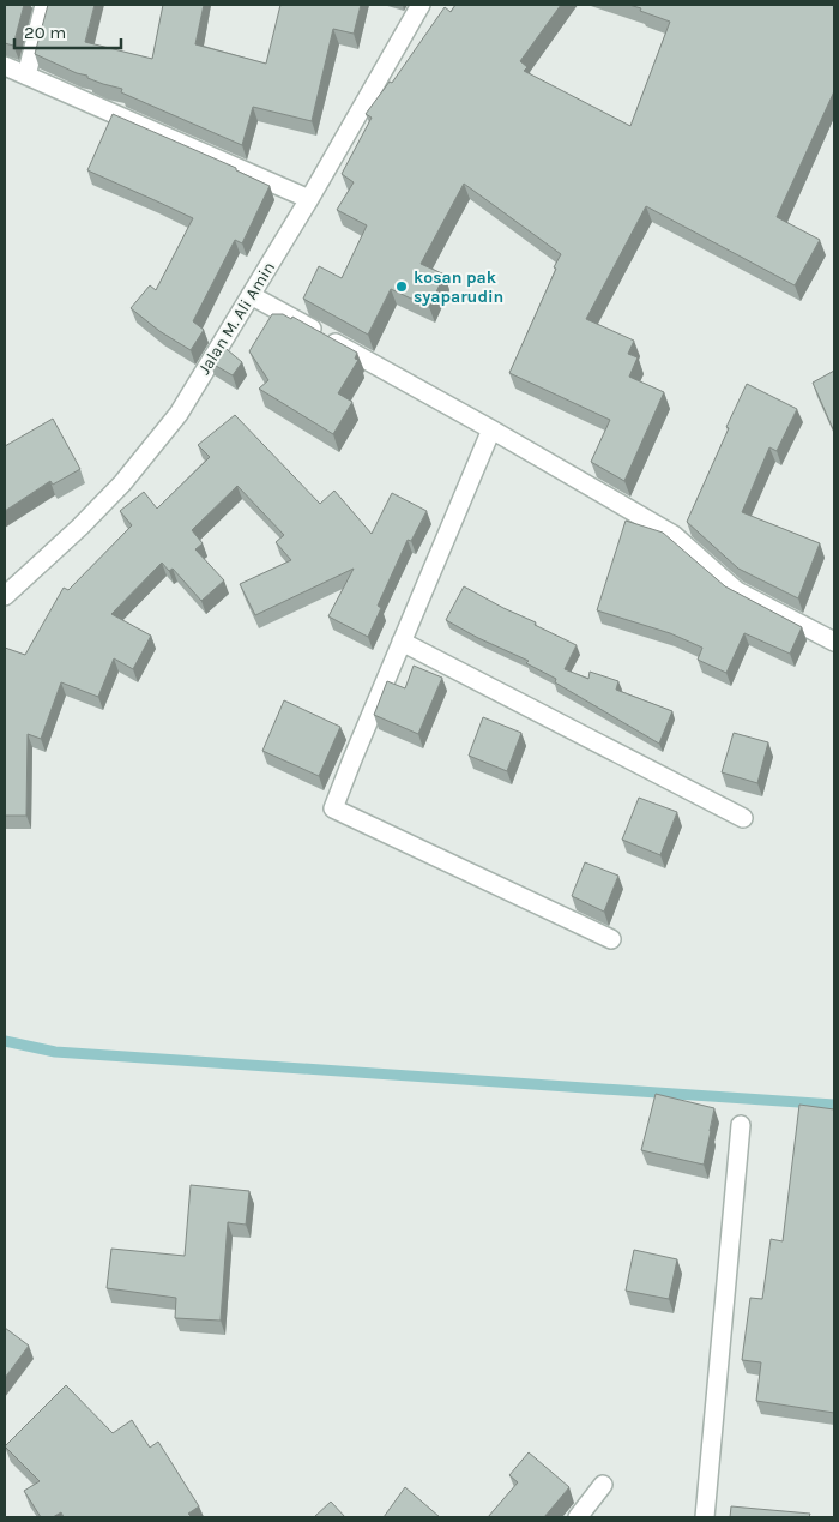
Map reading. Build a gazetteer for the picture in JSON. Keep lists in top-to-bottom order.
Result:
{
  "streets": {
    "street": ["Jalan M. Ali Amin"]
  },
  "places": ["kosan pak syaparudin"],
  "scale_bar": "20 m"
}
